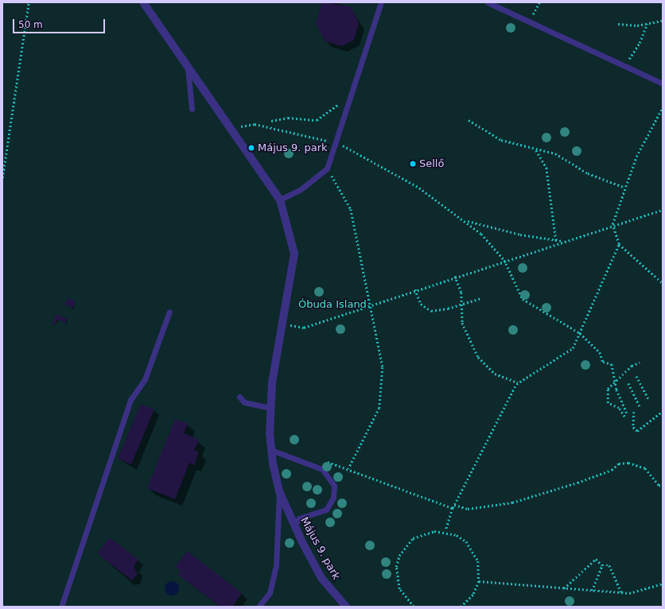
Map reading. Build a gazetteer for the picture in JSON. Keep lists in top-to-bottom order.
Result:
{
  "streets": {
    "street": ["Május 9. park"]
  },
  "parks": ["Óbuda Island"],
  "places": ["Május 9. park", "Sellő"],
  "scale_bar": "50 m"
}
